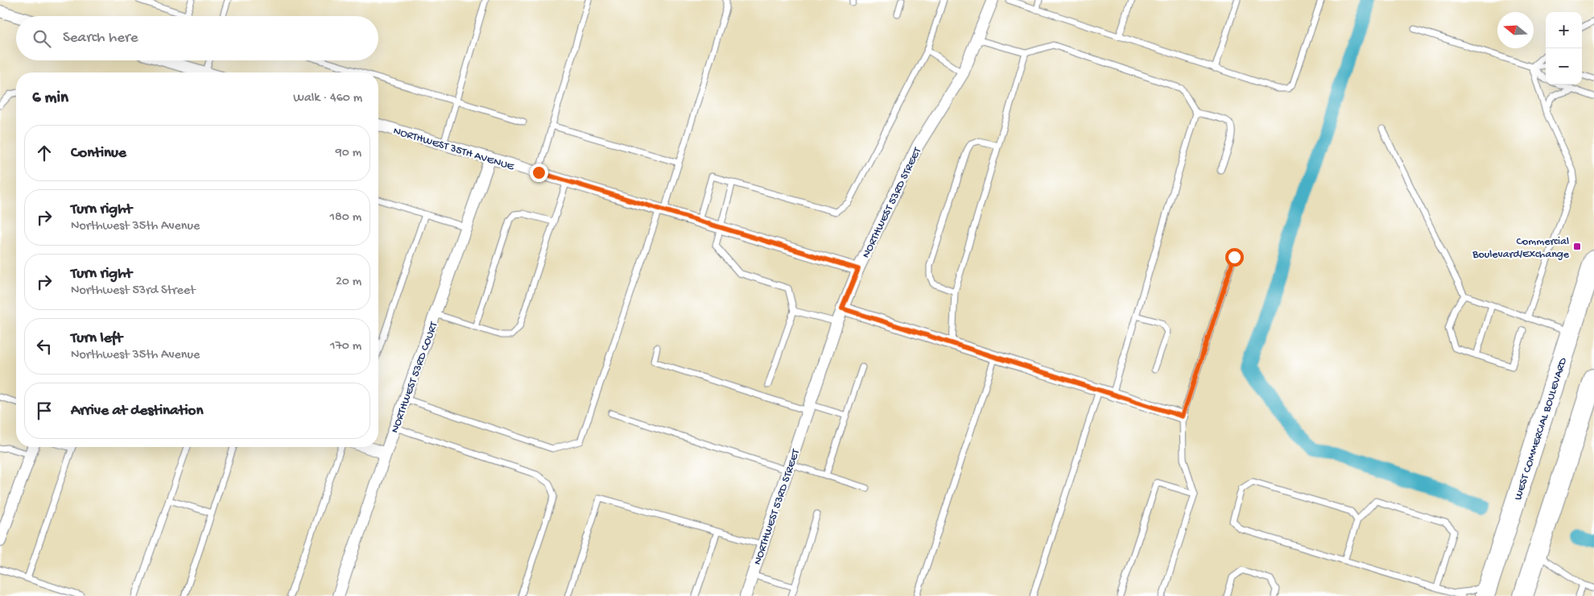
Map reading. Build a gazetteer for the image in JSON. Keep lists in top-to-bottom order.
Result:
{
  "streets": {
    "highway": ["WEST COMMERCIAL BOULEVARD"],
    "street": ["NORTHWEST 35TH AVENUE", "NORTHWEST 53RD STREET", "NORTHWEST 53RD COURT"]
  },
  "crossings": [
    ["NORTHWEST 35TH AVENUE", "NORTHWEST 53RD STREET"],
    ["NORTHWEST 35TH AVENUE", "NORTHWEST 53RD COURT"]
  ],
  "places": {
    "transit": ["Commercial Boulevard/Exchange"]
  },
  "north": "left",
  "page": {
    "map_buttons": ["+", "−"],
    "search": "Search here",
    "heading": ["6 min", "Walk · 460 m"],
    "list": [
      ["Continue", "90 m"],
      ["Turn right", "Northwest 35th Avenue", "180 m"],
      ["Turn right", "Northwest 53rd Street", "20 m"],
      ["Turn left", "Northwest 35th Avenue", "170 m"],
      "Arrive at destination"
    ]
  }
}
